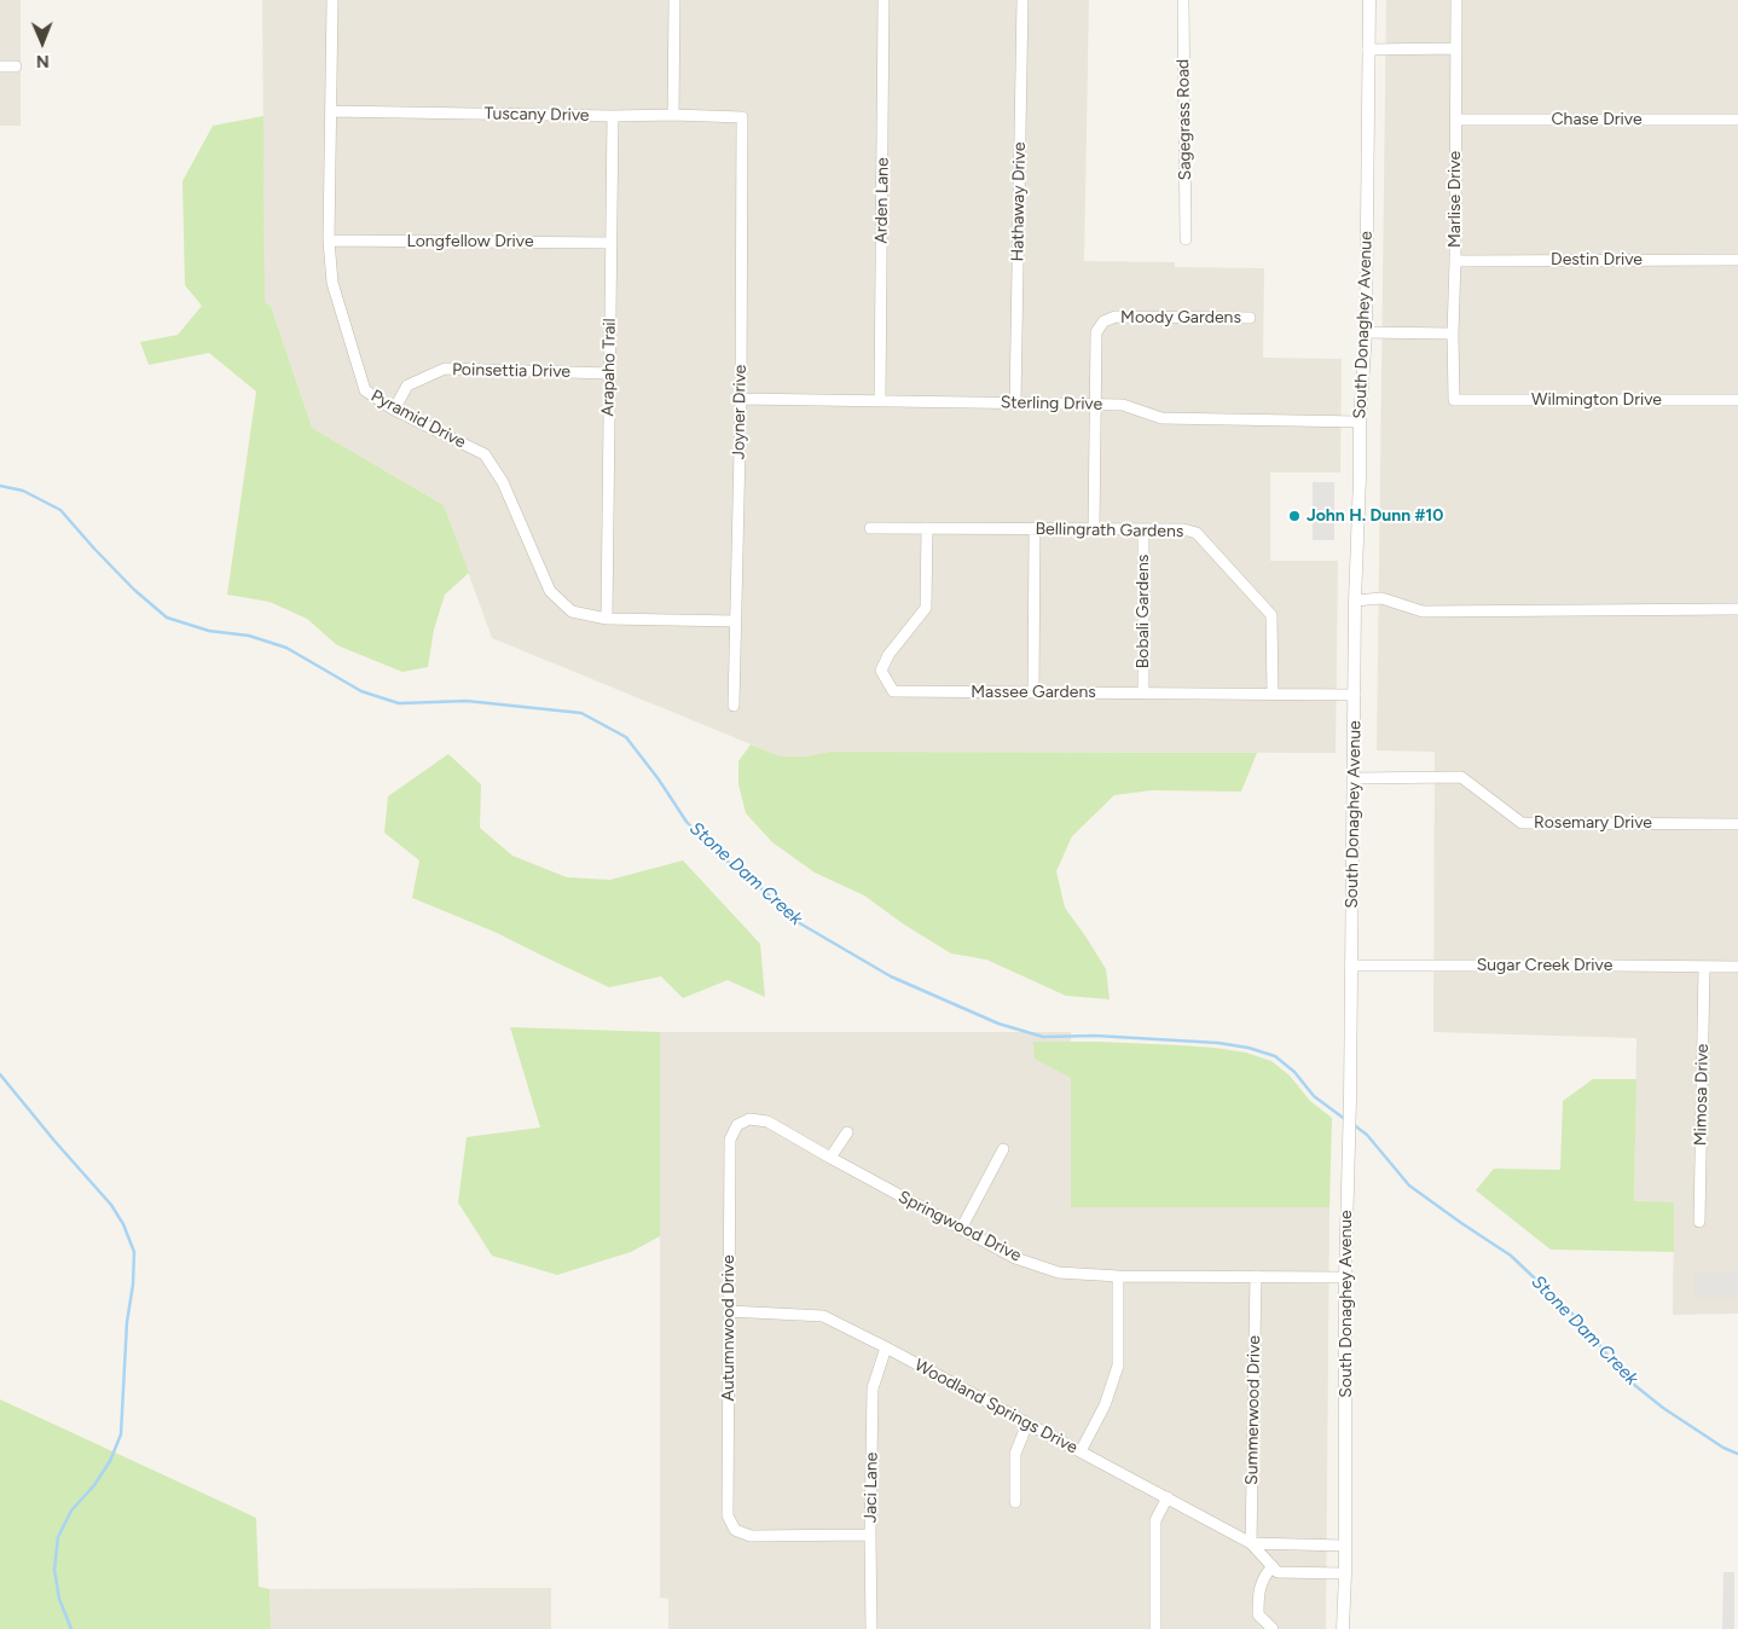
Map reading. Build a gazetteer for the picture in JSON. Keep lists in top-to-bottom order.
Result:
{
  "streets": {
    "street": [
      "Tuscany Drive",
      "Sagegrass Road",
      "Chase Drive",
      "Marlise Drive",
      "Arden Lane",
      "Hathaway Drive",
      "Longfellow Drive",
      "Destin Drive",
      "Moody Gardens",
      "South Donaghey Avenue",
      "Arapaho Trail",
      "Poinsettia Drive",
      "Wilmington Drive",
      "Sterling Drive",
      "Joyner Drive",
      "Pyramid Drive",
      "Bellingrath Gardens",
      "Bobali Gardens",
      "Massee Gardens",
      "Rosemary Drive",
      "Sugar Creek Drive",
      "Mimosa Drive",
      "Springwood Drive",
      "Autumnwood Drive",
      "Woodland Springs Drive",
      "Summerwood Drive",
      "Jaci Lane"
    ]
  },
  "crossings": [
    ["Tuscany Drive", "Arapaho Trail"],
    ["Tuscany Drive", "Joyner Drive"],
    ["Tuscany Drive", "Pyramid Drive"],
    ["Chase Drive", "Marlise Drive"],
    ["Marlise Drive", "Destin Drive"],
    ["Marlise Drive", "Wilmington Drive"],
    ["Arden Lane", "Sterling Drive"],
    ["Hathaway Drive", "Sterling Drive"],
    ["Longfellow Drive", "Arapaho Trail"],
    ["Longfellow Drive", "Pyramid Drive"],
    ["Moody Gardens", "Sterling Drive"],
    ["Moody Gardens", "Bellingrath Gardens"],
    ["South Donaghey Avenue", "Sterling Drive"],
    ["South Donaghey Avenue", "Massee Gardens"],
    ["South Donaghey Avenue", "Rosemary Drive"],
    ["South Donaghey Avenue", "Sugar Creek Drive"],
    ["South Donaghey Avenue", "Springwood Drive"],
    ["South Donaghey Avenue", "Woodland Springs Drive"],
    ["Arapaho Trail", "Poinsettia Drive"],
    ["Arapaho Trail", "Pyramid Drive"],
    ["Poinsettia Drive", "Pyramid Drive"],
    ["Sterling Drive", "Joyner Drive"],
    ["Joyner Drive", "Pyramid Drive"],
    ["Bellingrath Gardens", "Bobali Gardens"],
    ["Bellingrath Gardens", "Massee Gardens"],
    ["Bobali Gardens", "Massee Gardens"],
    ["Sugar Creek Drive", "Mimosa Drive"],
    ["Springwood Drive", "Autumnwood Drive"],
    ["Springwood Drive", "Summerwood Drive"],
    ["Autumnwood Drive", "Woodland Springs Drive"],
    ["Autumnwood Drive", "Jaci Lane"],
    ["Woodland Springs Drive", "Summerwood Drive"],
    ["Woodland Springs Drive", "Jaci Lane"]
  ],
  "water": ["Stone Dam Creek"],
  "places": ["John H. Dunn #10"],
  "north": "bottom"
}
